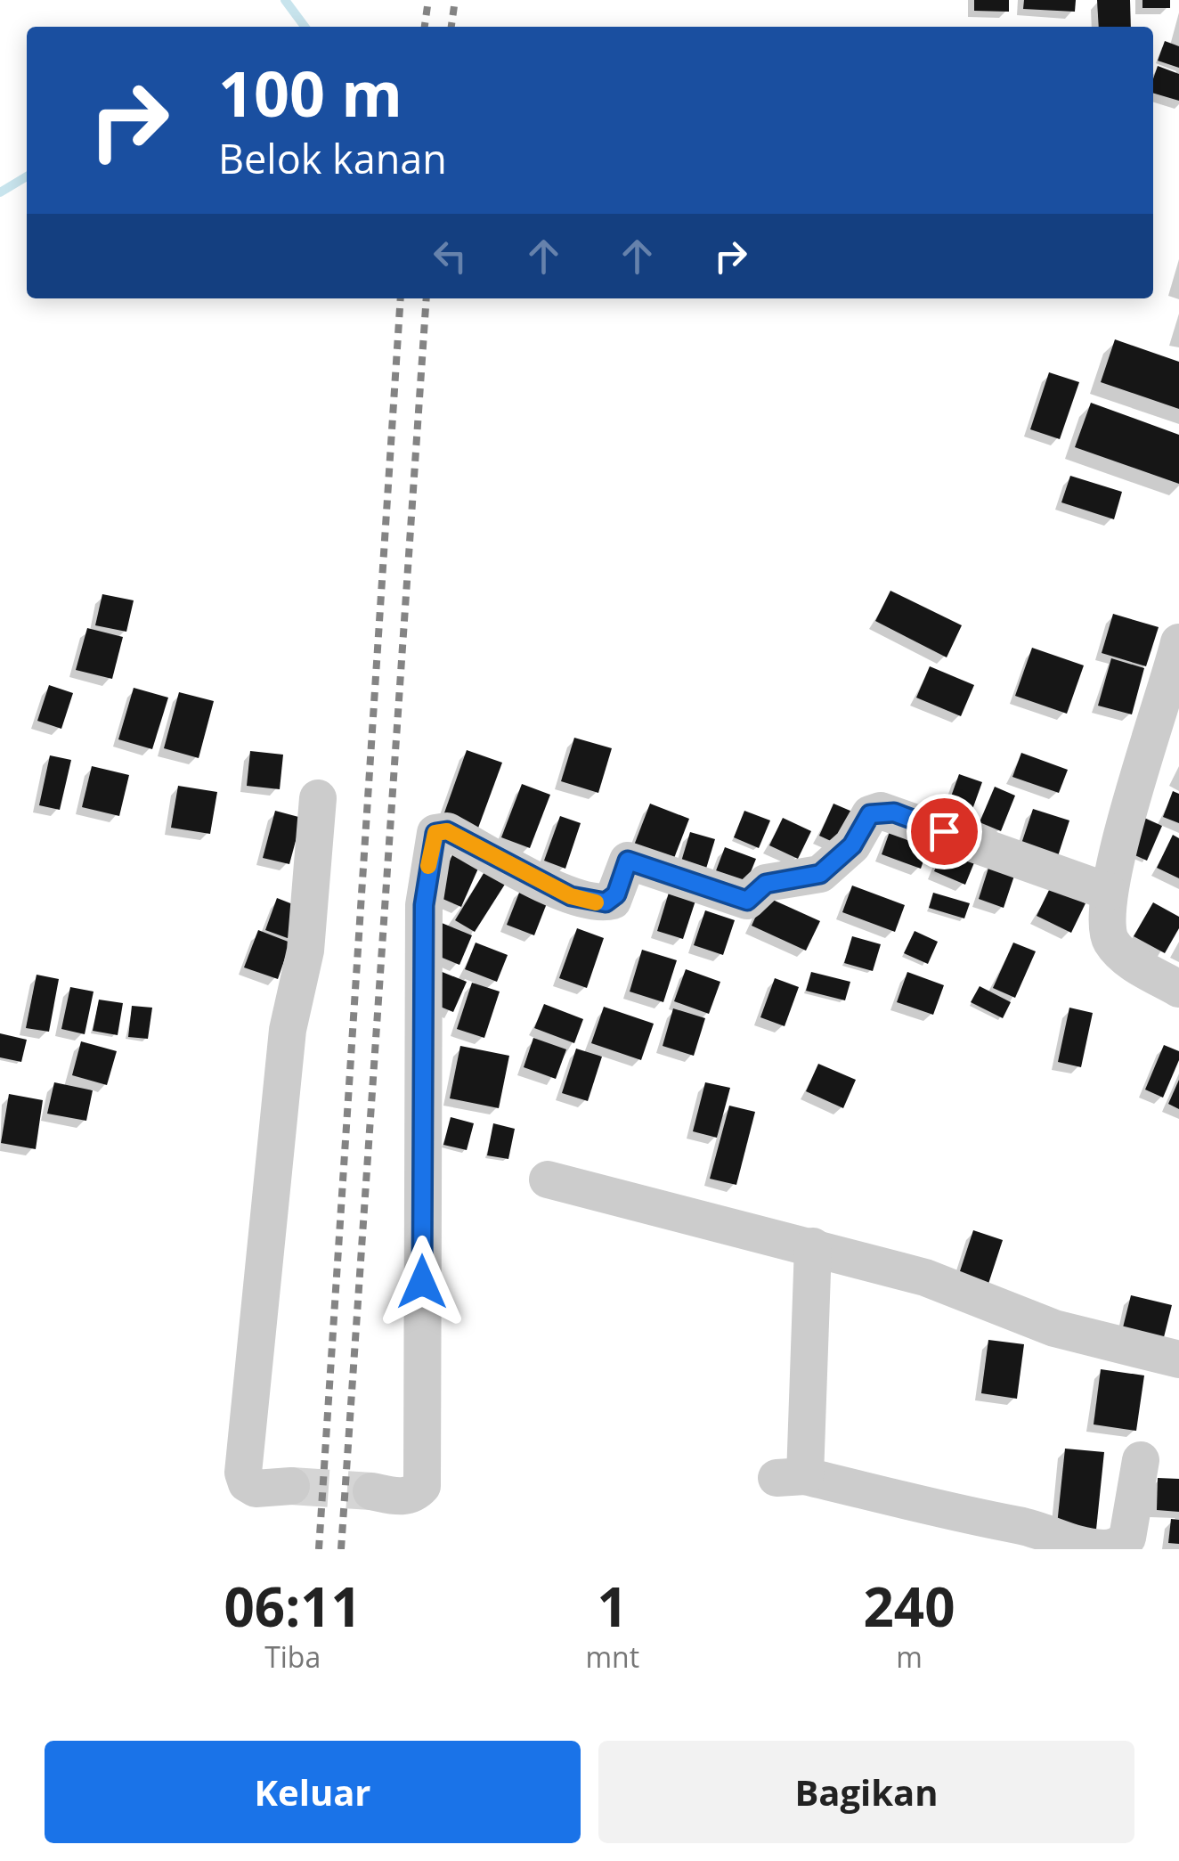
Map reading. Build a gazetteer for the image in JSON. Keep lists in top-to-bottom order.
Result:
{
  "page": {
    "turn": ["100 m", "Belok kanan"],
    "eta": [
      "06:11",
      "Tiba",
      "1",
      "mnt",
      "240",
      "m"
    ],
    "buttons": ["Keluar", "Bagikan"]
  }
}
